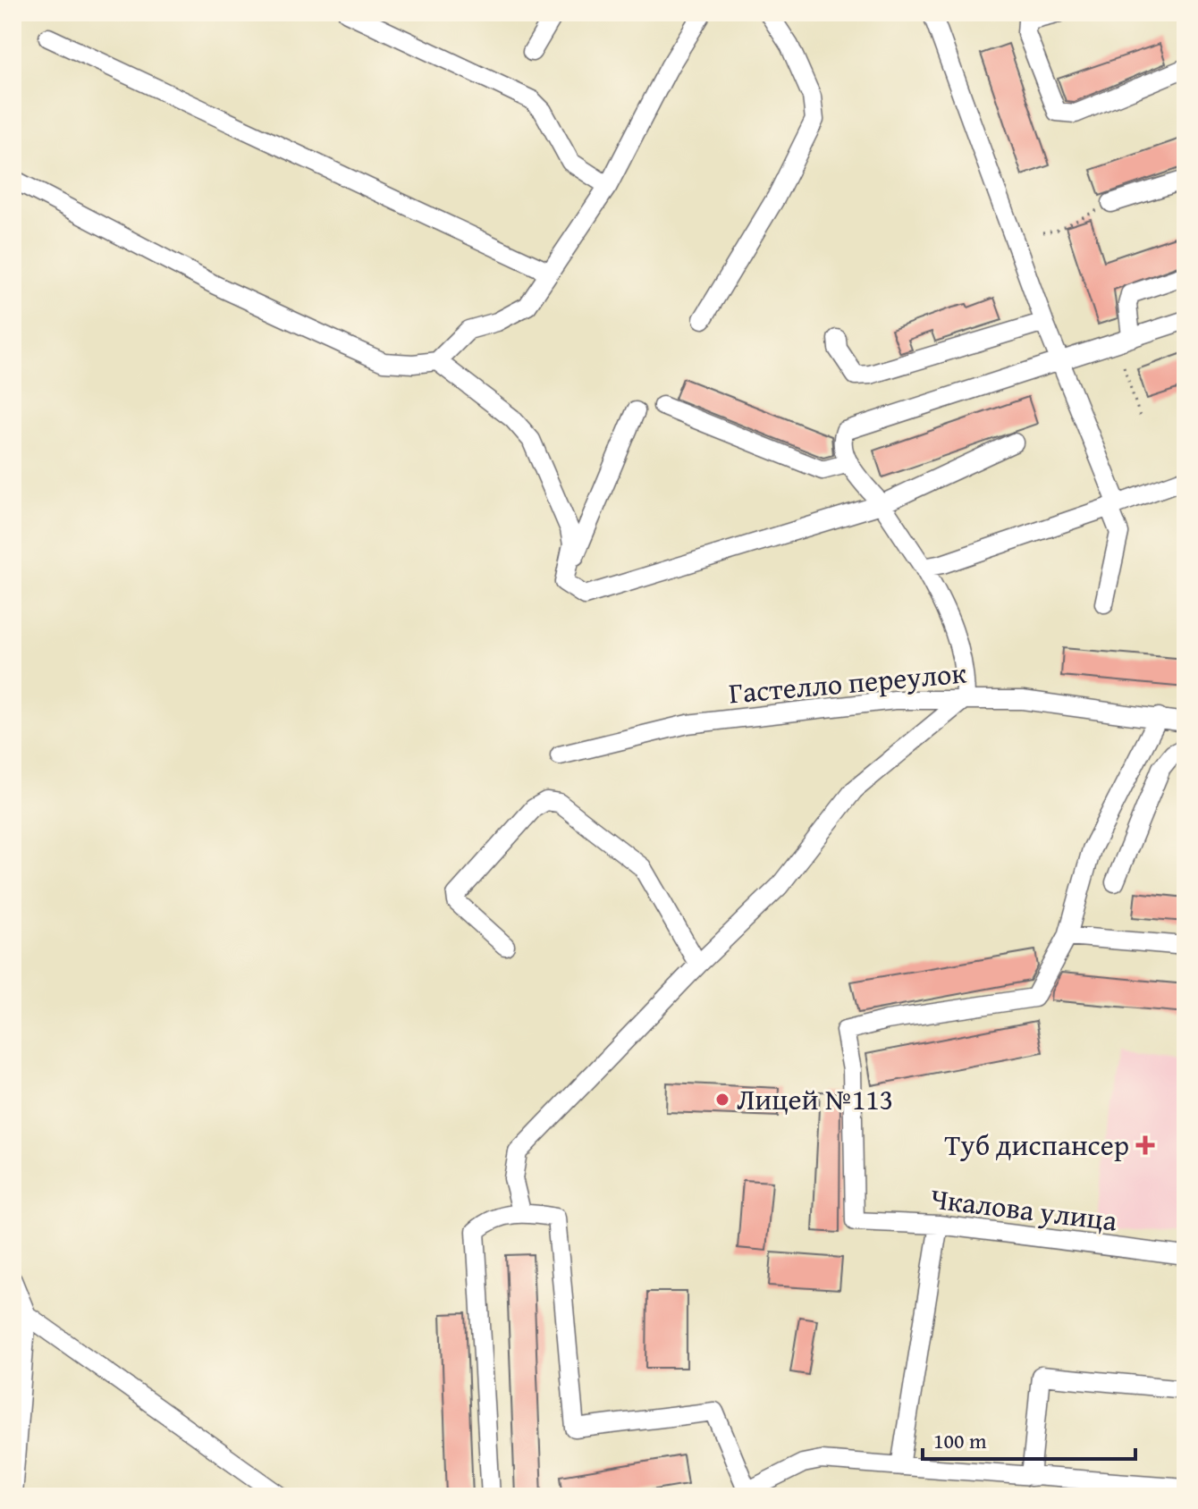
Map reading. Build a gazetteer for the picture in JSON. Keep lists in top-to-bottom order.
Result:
{
  "streets": {
    "street": ["Гастелло переулок", "Чкалова улица"]
  },
  "places": {
    "other": ["Лицей №113"],
    "health": ["Туб диспансер"]
  },
  "scale_bar": "100 m"
}
